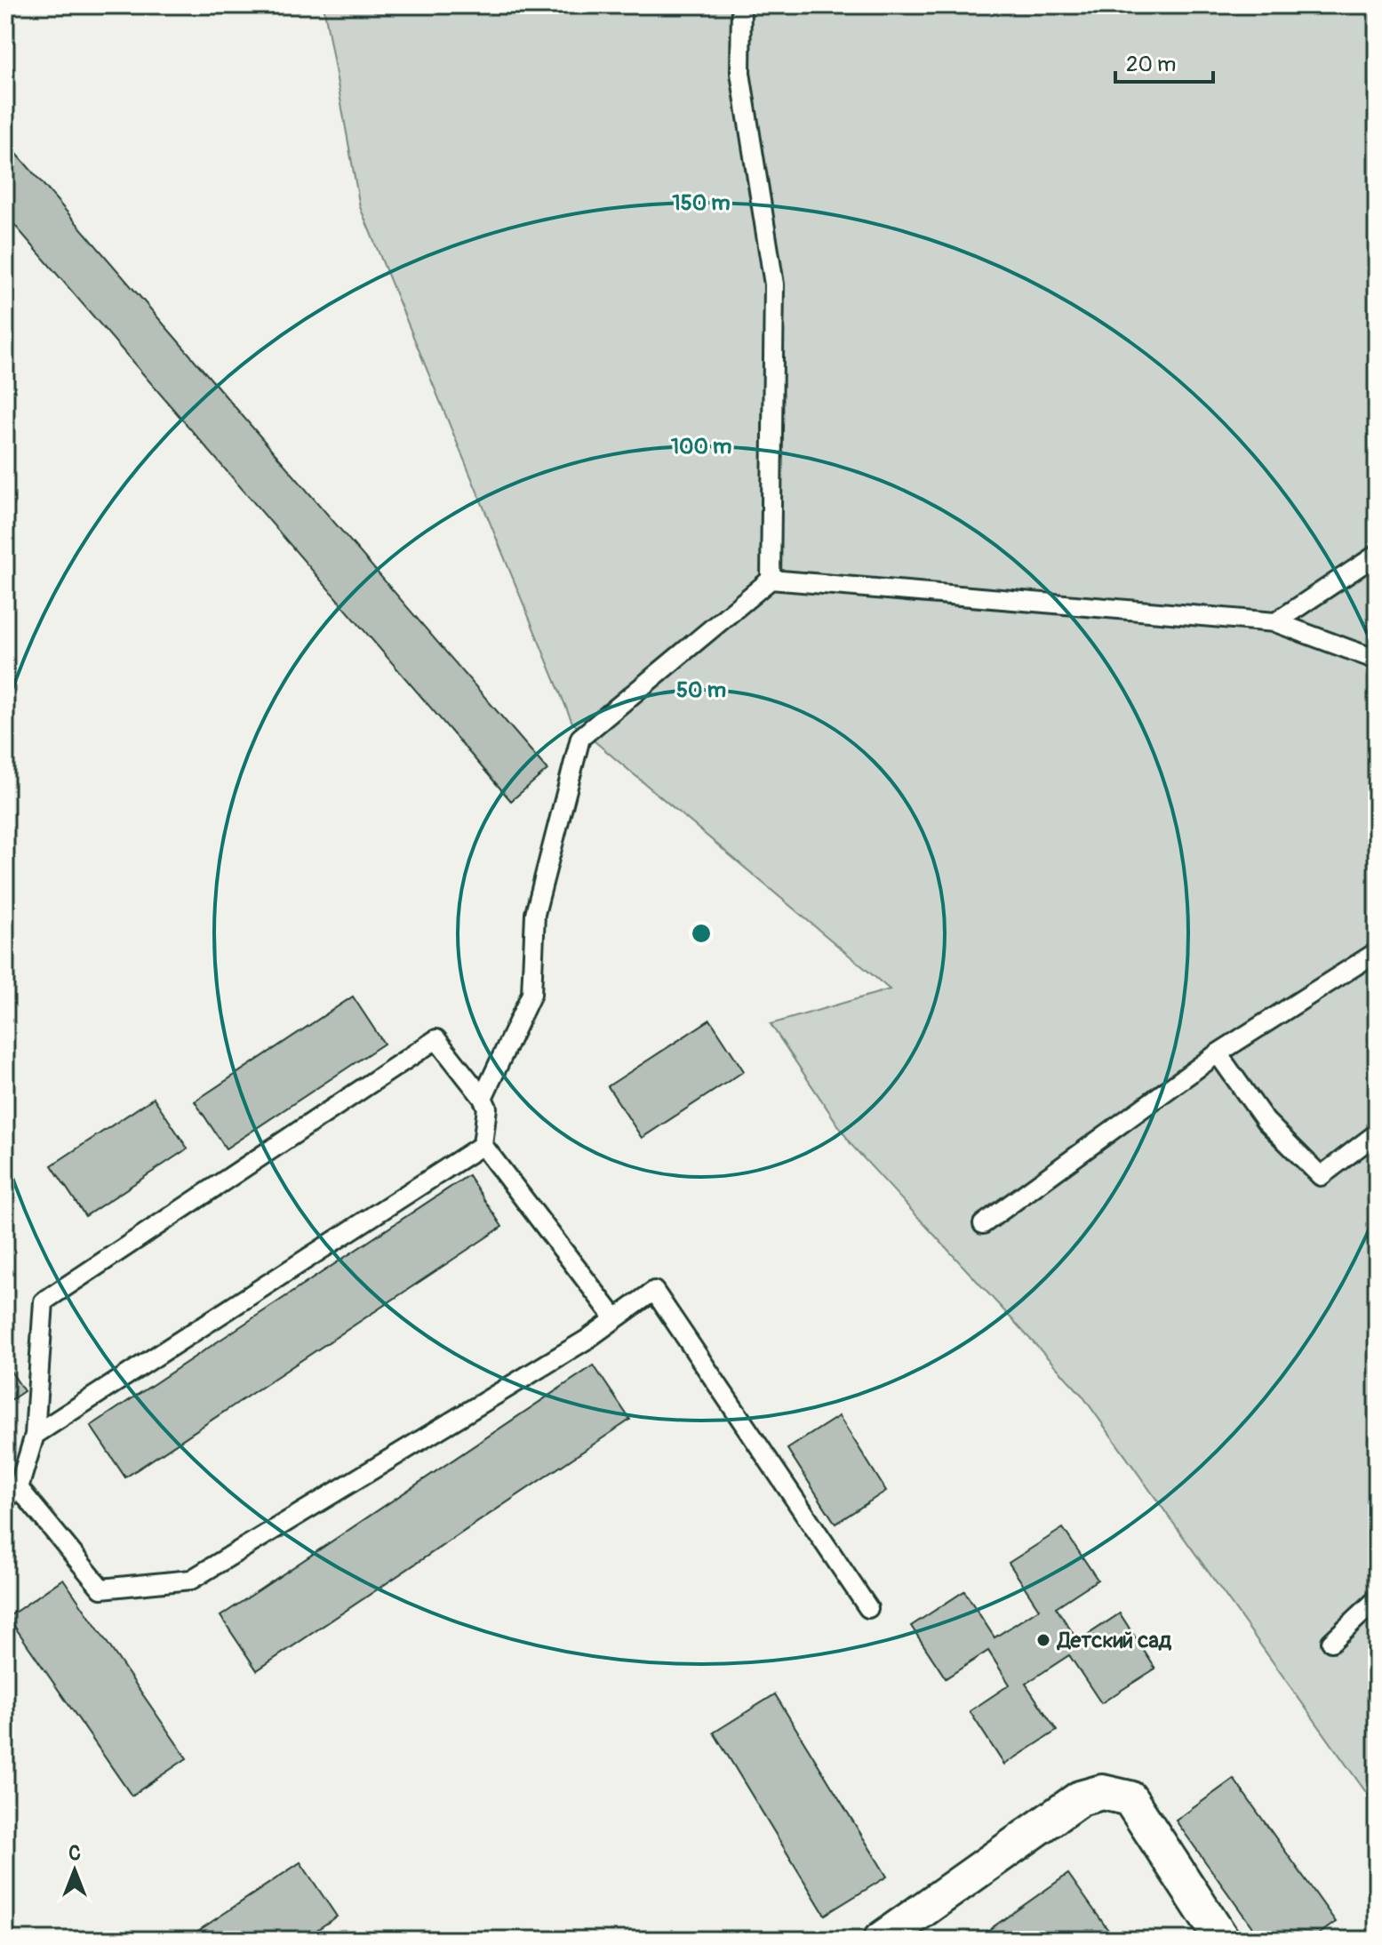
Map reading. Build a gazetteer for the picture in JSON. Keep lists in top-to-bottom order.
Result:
{
  "places": ["Детский сад"],
  "scale_bar": "20 m",
  "north": "top",
  "rings": ["150 m", "100 m", "50 m"]
}
